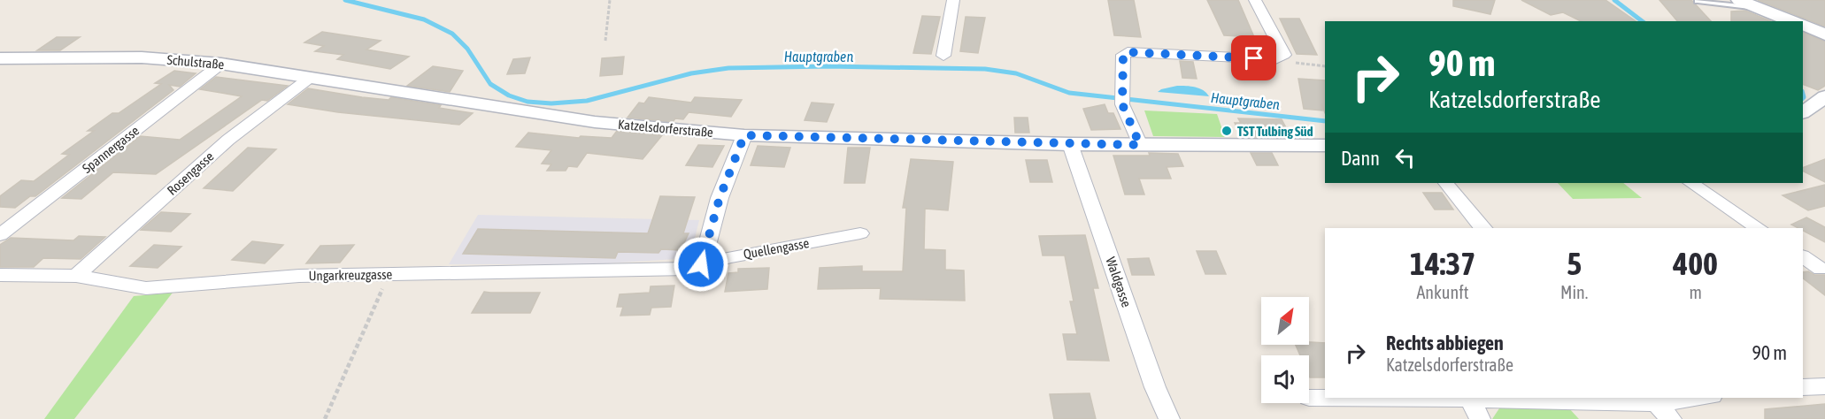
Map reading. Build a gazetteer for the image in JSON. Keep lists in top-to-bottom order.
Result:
{
  "streets": {
    "street": [
      "Schulstraße",
      "Katzelsdorferstraße",
      "Spannergasse",
      "Rosengasse",
      "Quellengasse",
      "Ungarkreuzgasse",
      "Waldgasse"
    ]
  },
  "crossings": [
    ["Schulstraße", "Katzelsdorferstraße"],
    ["Schulstraße", "Spannergasse"],
    ["Schulstraße", "Rosengasse"],
    ["Katzelsdorferstraße", "Waldgasse"],
    ["Rosengasse", "Ungarkreuzgasse"],
    ["Quellengasse", "Ungarkreuzgasse"]
  ],
  "water": ["Hauptgraben"],
  "places": ["TST Tulbing Süd"],
  "north": "top right",
  "page": {
    "turn": ["90 m", "Katzelsdorferstraße"],
    "then": "Dann",
    "eta": [
      "14:37",
      "Ankunft",
      "5",
      "Min.",
      "400",
      "m"
    ],
    "list": [
      {
        "name": "Rechts abbiegen",
        "note": "Katzelsdorferstraße",
        "value": "90 m"
      }
    ]
  }
}
